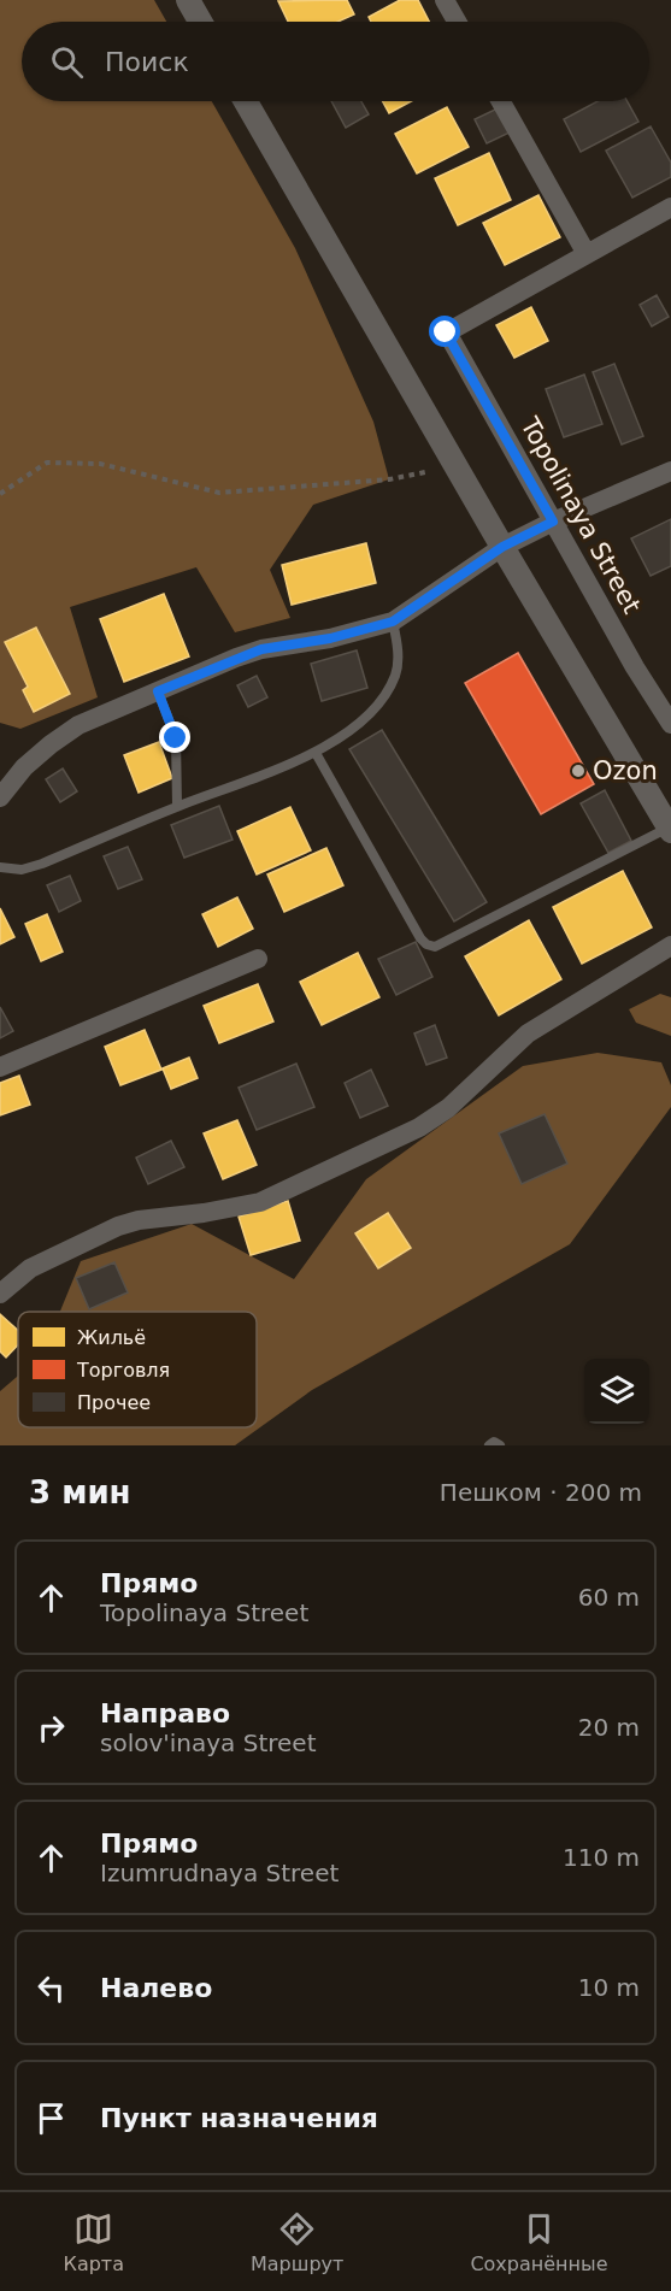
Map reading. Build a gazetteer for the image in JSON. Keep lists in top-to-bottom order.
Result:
{
  "streets": {
    "street": ["Topolinaya Street"]
  },
  "places": ["Ozon"],
  "legend": ["Жильё", "Торговля", "Прочее"],
  "page": {
    "search": "Поиск",
    "heading": ["3 мин", "Пешком · 200 m"],
    "list": [
      ["Прямо", "Topolinaya Street", "60 m"],
      ["Направо", "solov'inaya Street", "20 m"],
      ["Прямо", "Izumrudnaya Street", "110 m"],
      ["Налево", "10 m"],
      "Пункт назначения"
    ],
    "nav": ["Карта", "Маршрут", "Сохранённые"]
  }
}
